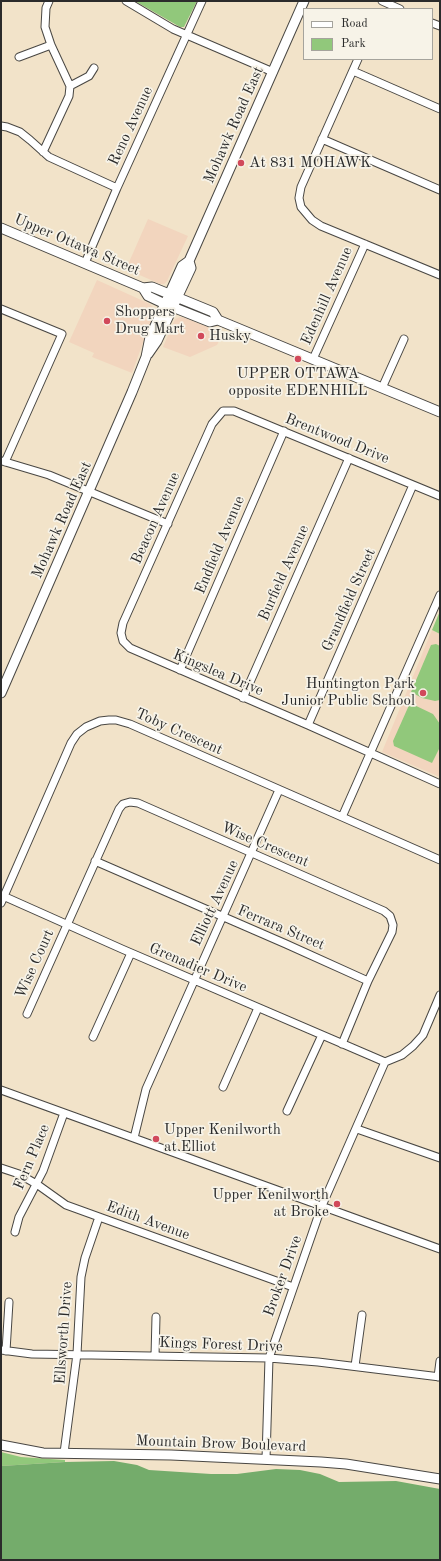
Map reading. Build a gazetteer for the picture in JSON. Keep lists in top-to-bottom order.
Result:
{
  "streets": {
    "main road": ["Mohawk Road East", "Upper Ottawa Street", "Mountain Brow Boulevard"],
    "street": [
      "Reno Avenue",
      "Edenhill Avenue",
      "Brentwood Drive",
      "Beacon Avenue",
      "Endfield Avenue",
      "Burfield Avenue",
      "Grandfield Street",
      "Kingslea Drive",
      "Toby Crescent",
      "Wise Crescent",
      "Elliott Avenue",
      "Ferrara Street",
      "Wise Court",
      "Grenadier Drive",
      "Fern Place",
      "Edith Avenue",
      "Broker Drive",
      "Ellsworth Drive",
      "Kings Forest Drive"
    ]
  },
  "crossings": [
    ["Mohawk Road East", "Upper Ottawa Street"],
    ["Reno Avenue", "Upper Ottawa Street"],
    ["Upper Ottawa Street", "Edenhill Avenue"],
    ["Brentwood Drive", "Beacon Avenue"],
    ["Brentwood Drive", "Endfield Avenue"],
    ["Brentwood Drive", "Burfield Avenue"],
    ["Brentwood Drive", "Grandfield Street"],
    ["Beacon Avenue", "Kingslea Drive"],
    ["Endfield Avenue", "Kingslea Drive"],
    ["Burfield Avenue", "Kingslea Drive"],
    ["Grandfield Street", "Kingslea Drive"],
    ["Toby Crescent", "Elliott Avenue"],
    ["Toby Crescent", "Grenadier Drive"],
    ["Wise Crescent", "Elliott Avenue"],
    ["Wise Crescent", "Ferrara Street"],
    ["Wise Crescent", "Wise Court"],
    ["Wise Crescent", "Grenadier Drive"],
    ["Elliott Avenue", "Ferrara Street"],
    ["Elliott Avenue", "Grenadier Drive"],
    ["Wise Court", "Grenadier Drive"],
    ["Grenadier Drive", "Broker Drive"],
    ["Fern Place", "Edith Avenue"],
    ["Edith Avenue", "Broker Drive"],
    ["Edith Avenue", "Ellsworth Drive"],
    ["Broker Drive", "Kings Forest Drive"],
    ["Broker Drive", "Mountain Brow Boulevard"],
    ["Ellsworth Drive", "Kings Forest Drive"],
    ["Ellsworth Drive", "Mountain Brow Boulevard"]
  ],
  "places": [
    "At 831 MOHAWK",
    "Shoppers Drug Mart",
    "Husky",
    "UPPER OTTAWA opposite EDENHILL",
    "Huntington Park Junior Public School",
    "Upper Kenilworth at Elliot",
    "Upper Kenilworth at Broke"
  ],
  "legend": ["Road", "Park"]
}
